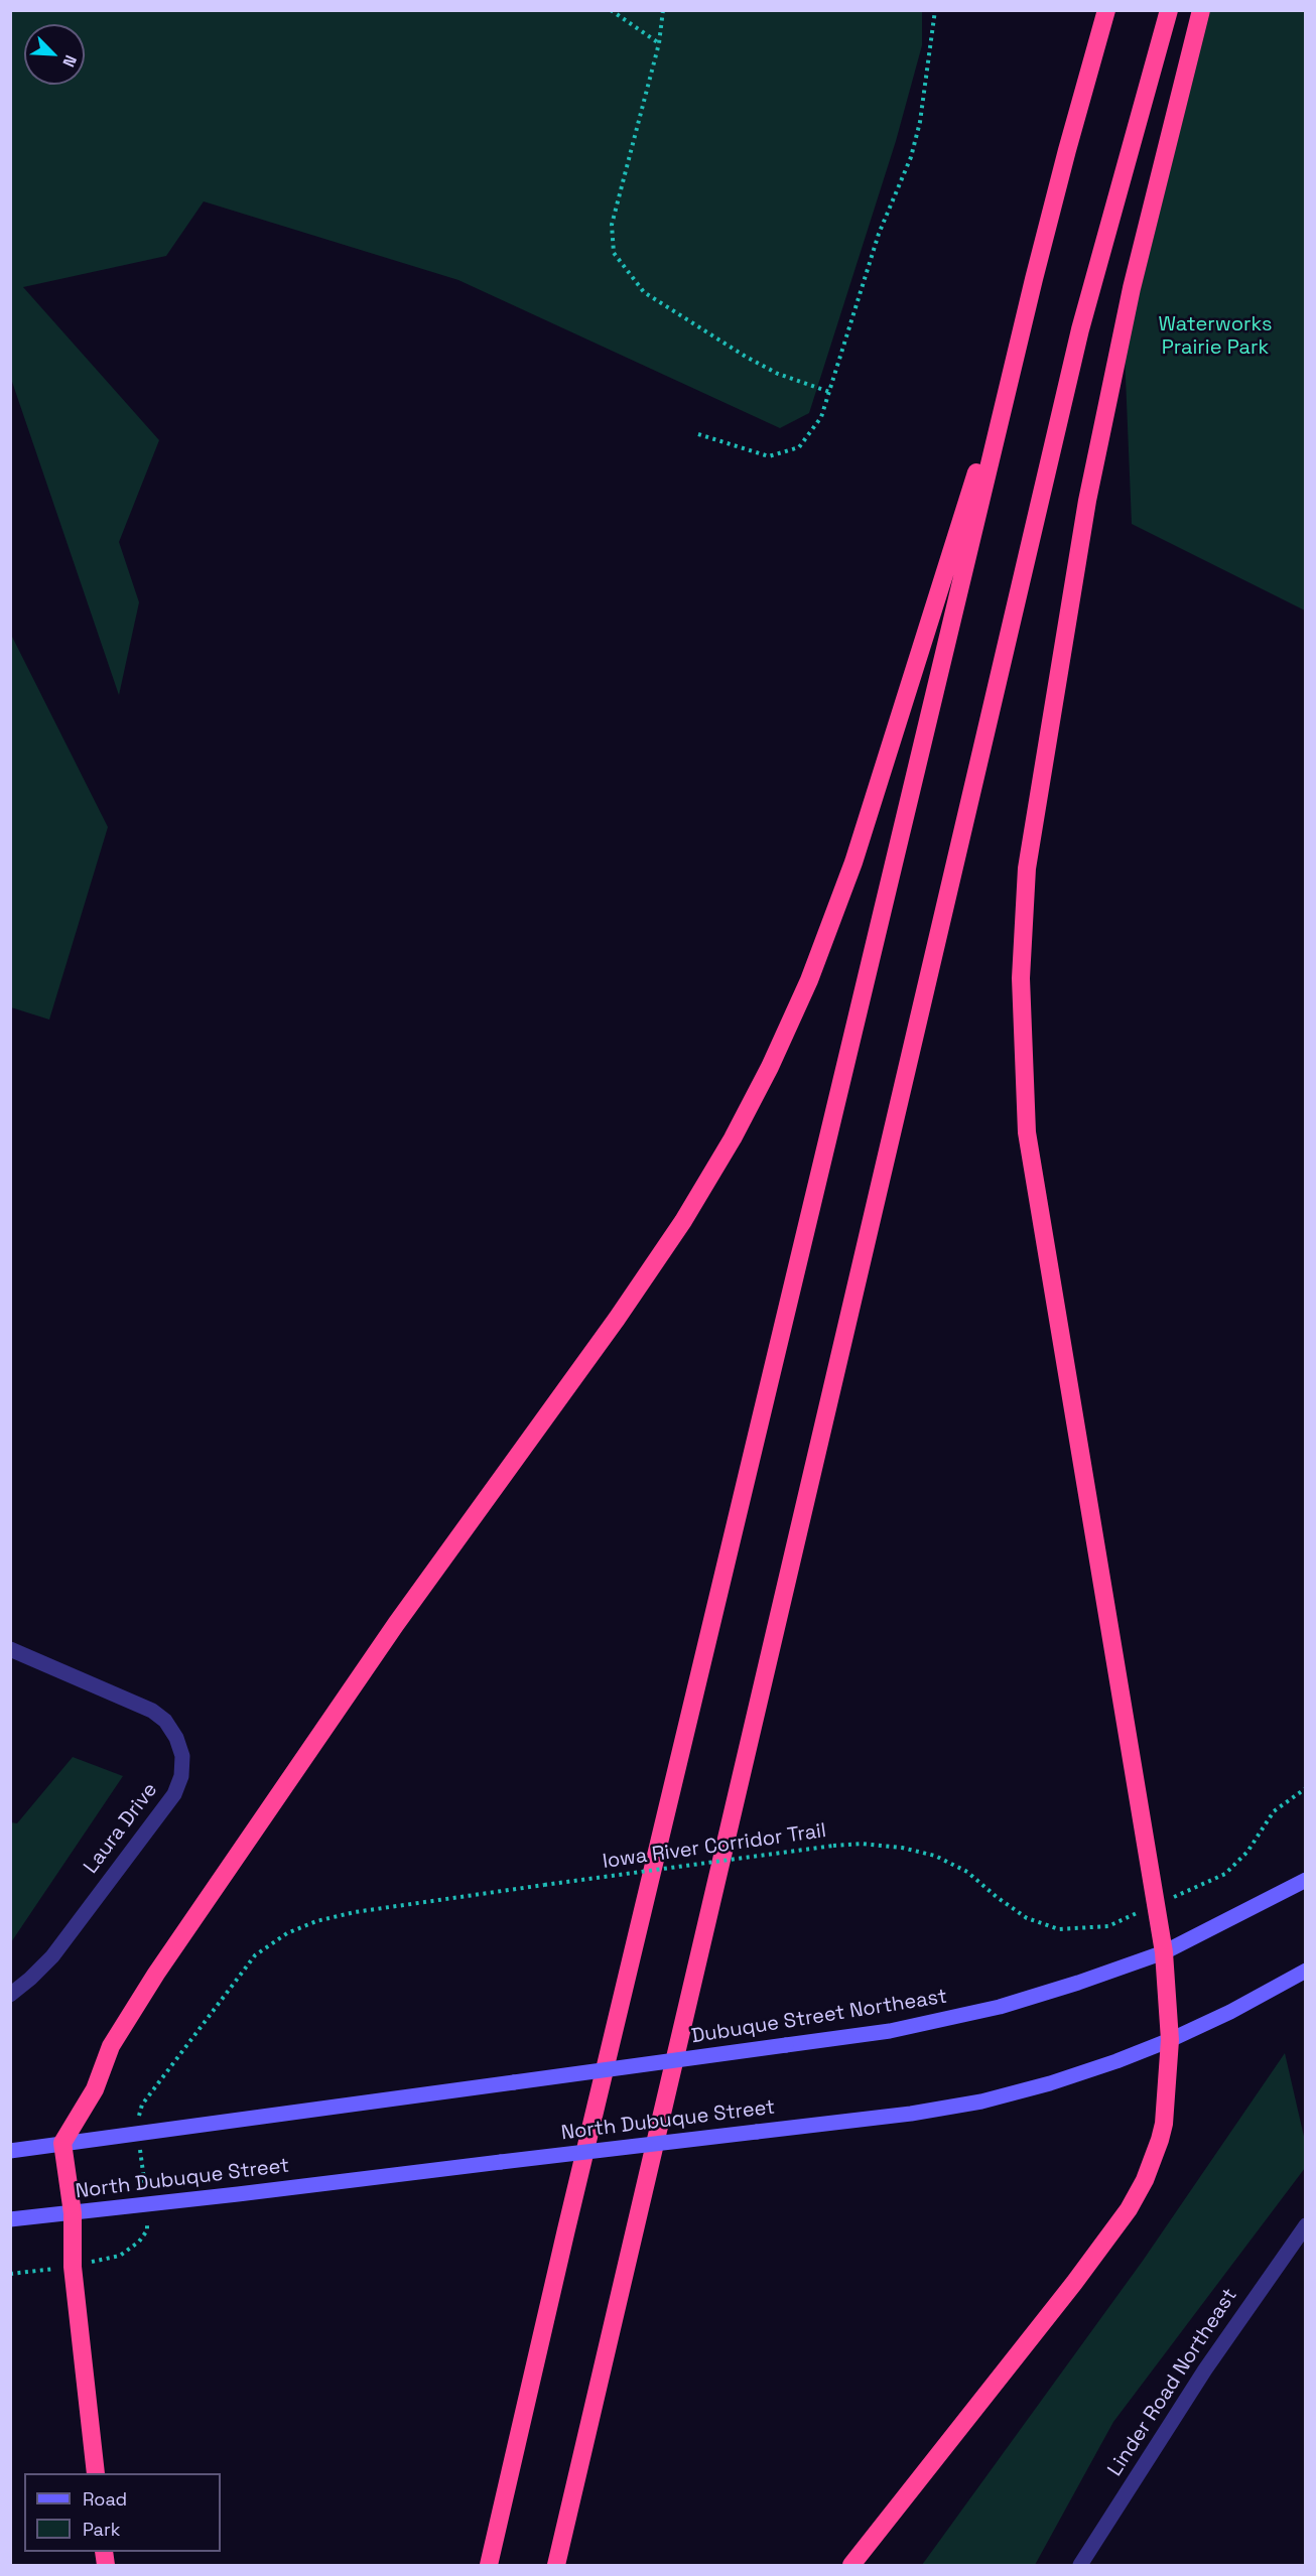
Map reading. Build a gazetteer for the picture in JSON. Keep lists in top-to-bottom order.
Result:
{
  "streets": {
    "main road": ["Dubuque Street Northeast", "North Dubuque Street"],
    "street": ["Laura Drive", "Linder Road Northeast"],
    "path": ["Iowa River Corridor Trail"]
  },
  "parks": ["Waterworks Prairie Park"],
  "legend": ["Road", "Park"],
  "north": "bottom right"
}
